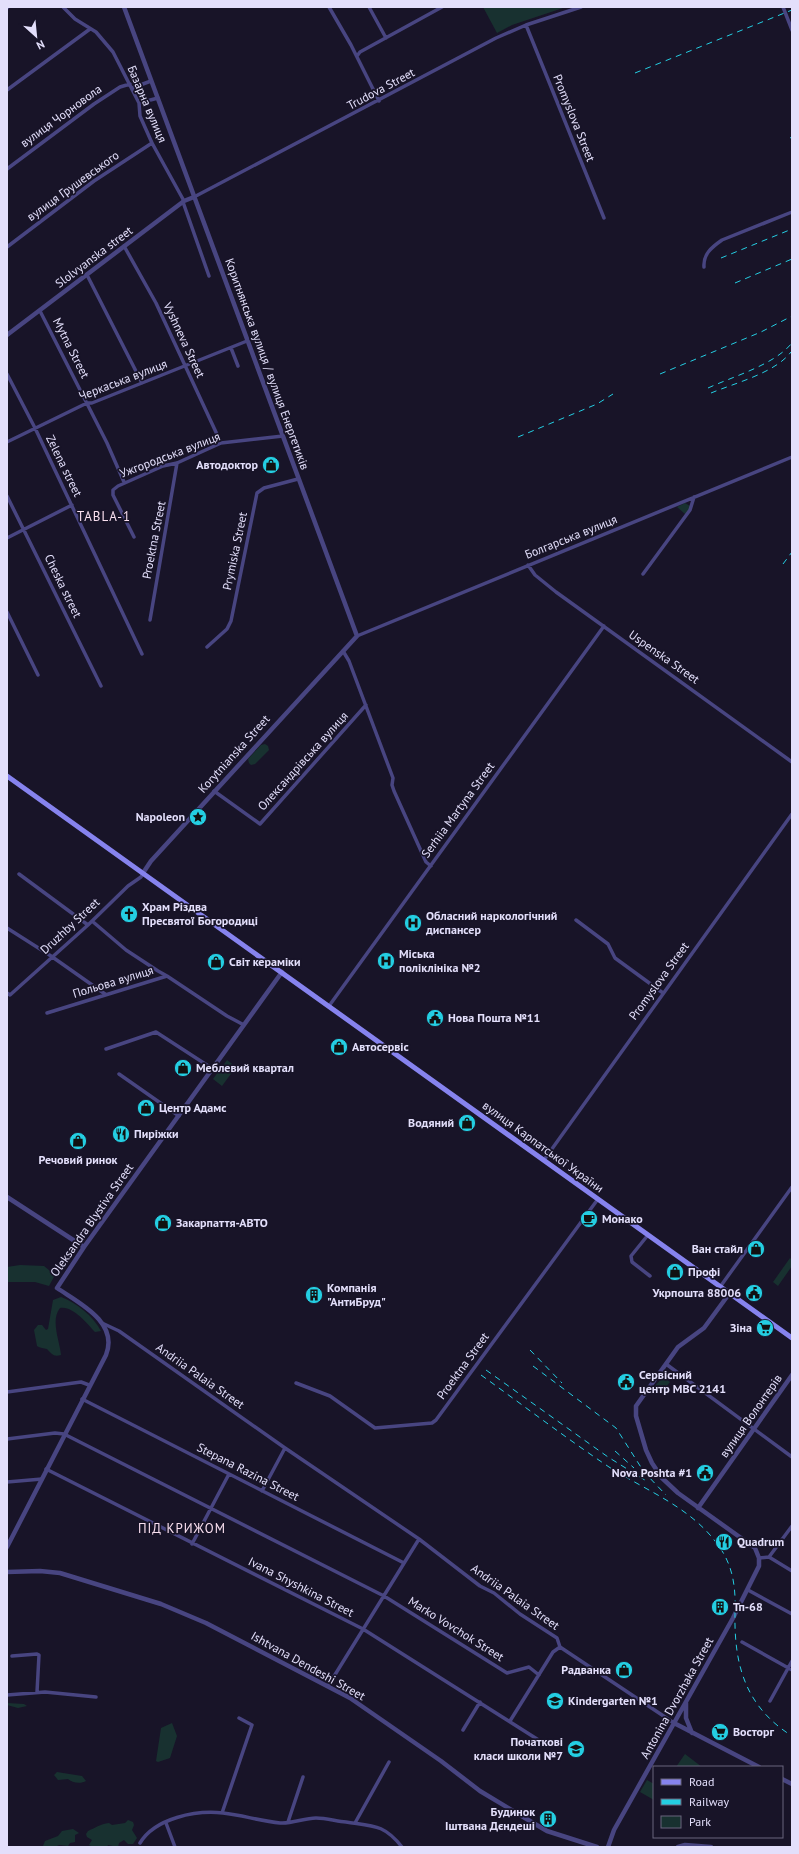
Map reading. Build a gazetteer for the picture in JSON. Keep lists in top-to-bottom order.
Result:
{
  "streets": {
    "main road": ["вулиця Карпатської України"],
    "street": [
      "Trudova Street",
      "Базарна вулиця",
      "вулиця Чорновола",
      "Promyslova Street",
      "вулиця Грушевського",
      "Slolvyanska street",
      "Vyshneva Street",
      "Mytna Street",
      "Коритнянська вулиця / вулиця Енергетиків",
      "Черкаська вулиця",
      "Ужгородська вулиця",
      "Zelena street",
      "Болгарська вулиця",
      "Proektna Street",
      "Prymiska Street",
      "Cheska street",
      "Uspenska Street",
      "Korytnianska Street",
      "Олександрівська вулиця",
      "Serhiia Martyna Street",
      "Druzhby Street",
      "Польова вулиця",
      "Oleksandra Blystiva Street",
      "Andriia Palaia Street",
      "вулиця Волонтерів",
      "Stepana Razina Street",
      "Ivana Shyshkina Street",
      "Marko Vovchok Street",
      "Ishtvana Dendeshi Street",
      "Antonina Dvorzhaka Street"
    ]
  },
  "crossings": [
    ["Trudova Street", "Promyslova Street"],
    ["Trudova Street", "Slolvyanska street"],
    ["Trudova Street", "Коритнянська вулиця / вулиця Енергетиків"],
    ["Базарна вулиця", "вулиця Чорновола"],
    ["Базарна вулиця", "вулиця Грушевського"],
    ["Базарна вулиця", "Slolvyanska street"],
    ["Promyslova Street", "вулиця Карпатської України"],
    ["Slolvyanska street", "Vyshneva Street"],
    ["Slolvyanska street", "Mytna Street"],
    ["Slolvyanska street", "Коритнянська вулиця / вулиця Енергетиків"],
    ["Vyshneva Street", "Черкаська вулиця"],
    ["Vyshneva Street", "Ужгородська вулиця"],
    ["Mytna Street", "Черкаська вулиця"],
    ["Mytna Street", "Ужгородська вулиця"],
    ["Коритнянська вулиця / вулиця Енергетиків", "Черкаська вулиця"],
    ["Коритнянська вулиця / вулиця Енергетиків", "Ужгородська вулиця"],
    ["Коритнянська вулиця / вулиця Енергетиків", "Болгарська вулиця"],
    ["Коритнянська вулиця / вулиця Енергетиків", "Prymiska Street"],
    ["Коритнянська вулиця / вулиця Енергетиків", "Korytnianska Street"],
    ["Черкаська вулиця", "Zelena street"],
    ["Ужгородська вулиця", "Proektna Street"],
    ["Болгарська вулиця", "Uspenska Street"],
    ["Болгарська вулиця", "Korytnianska Street"],
    ["Proektna Street", "вулиця Карпатської України"],
    ["Uspenska Street", "Serhiia Martyna Street"],
    ["Korytnianska Street", "Олександрівська вулиця"],
    ["Korytnianska Street", "Druzhby Street"],
    ["Korytnianska Street", "вулиця Карпатської України"],
    ["Serhiia Martyna Street", "вулиця Карпатської України"],
    ["Druzhby Street", "вулиця Карпатської України"],
    ["Польова вулиця", "Oleksandra Blystiva Street"],
    ["вулиця Карпатської України", "Oleksandra Blystiva Street"],
    ["Oleksandra Blystiva Street", "Andriia Palaia Street"],
    ["Oleksandra Blystiva Street", "Stepana Razina Street"],
    ["Oleksandra Blystiva Street", "Ivana Shyshkina Street"],
    ["Andriia Palaia Street", "Antonina Dvorzhaka Street"]
  ],
  "districts": ["TABLA-1", "ПІД КРИЖОМ"],
  "places": {
    "shop": [
      "Автодоктор",
      "Світ кераміки",
      "Автосервiс",
      "Меблевий квартал",
      "Центр Адамс",
      "Водяний",
      "Речовий ринок",
      "Закарпаття-АВТО",
      "Ван стайл",
      "Профі",
      "Радванка"
    ],
    "place": ["Napoleon"],
    "church": ["Храм Різдва Пресвятої Богородиці"],
    "hospital": ["Обласний наркологічний диспансер", "Міська поліклініка №2"],
    "public building": [
      "Нова Пошта №11",
      "Укрпошта 88006",
      "Сервісний центр МВС 2141",
      "Nova Poshta #1"
    ],
    "restaurant": ["Пиріжки", "Quadrum"],
    "cafe": ["Монако"],
    "building": ["Компанія \"АнтиБруд\"", "Тп-68", "Будинок Іштвана Дєндеші"],
    "supermarket": ["Зіна", "Восторг"],
    "school or university": ["Kindergarten №1", "Початкові класи школи №7"]
  },
  "legend": ["Road", "Railway", "Park"],
  "north": "bottom right"
}
